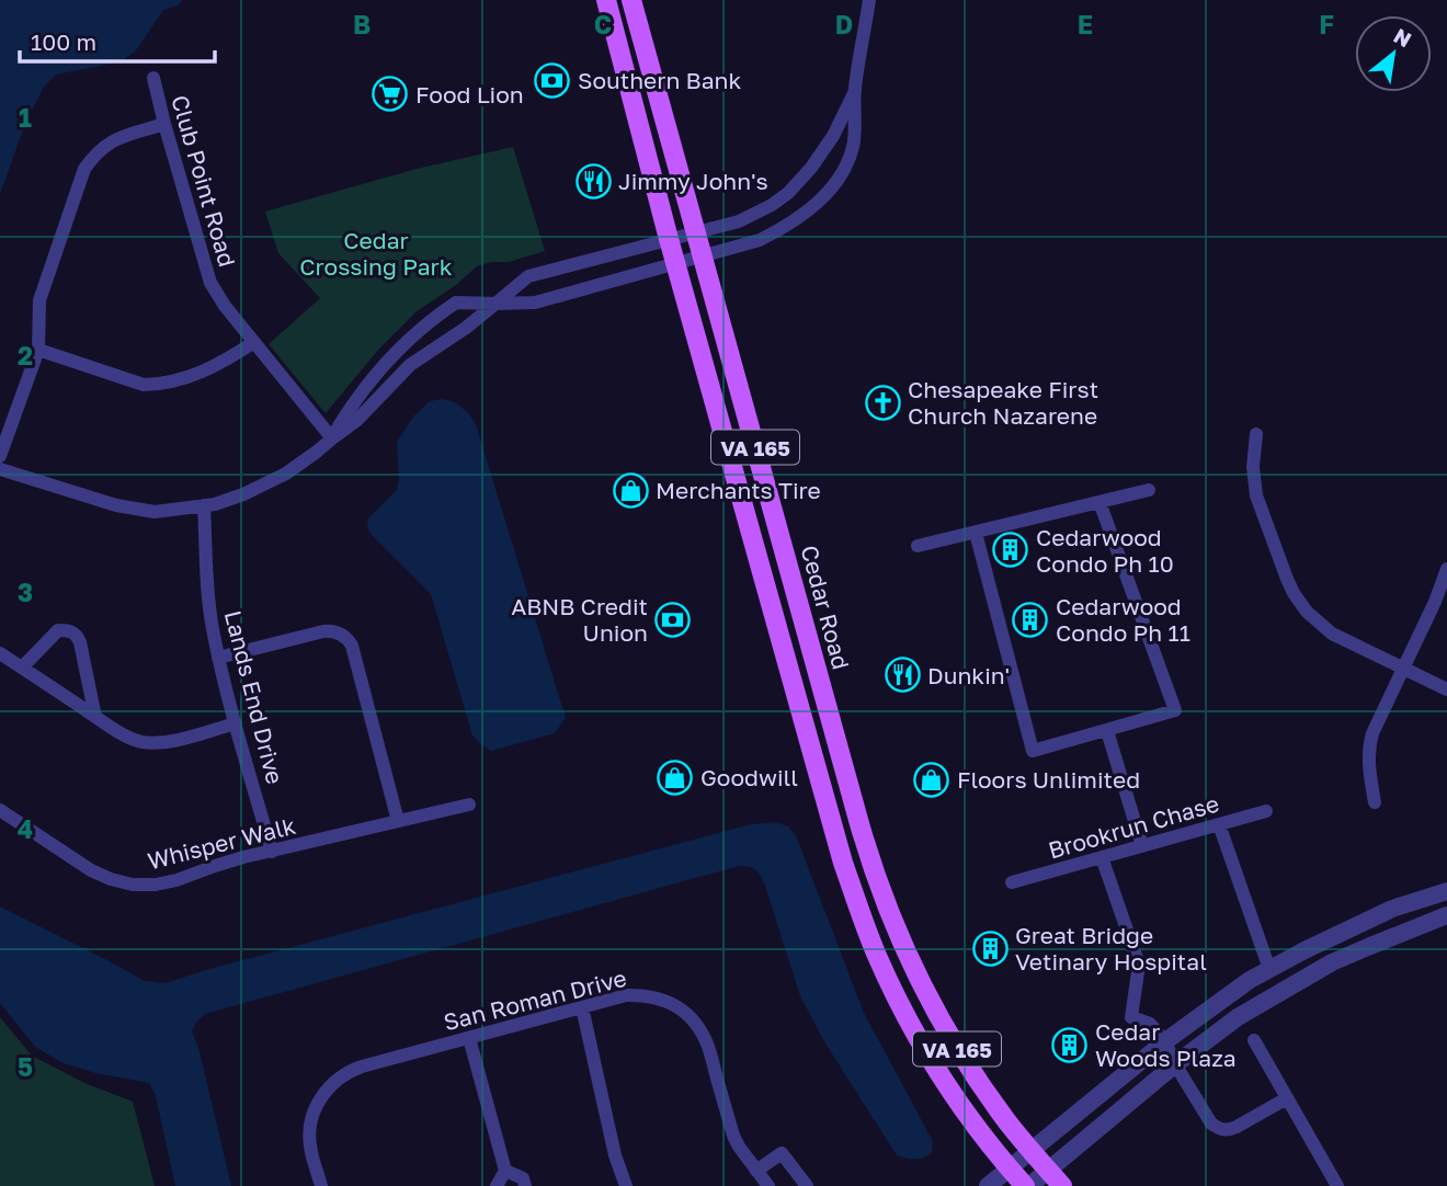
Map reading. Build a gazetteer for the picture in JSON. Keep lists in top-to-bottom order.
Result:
{
  "streets": {
    "main road": ["VA 165", "Cedar Road"],
    "street": [
      "Club Point Road",
      "Lands End Drive",
      "Brookrun Chase",
      "Whisper Walk",
      "San Roman Drive"
    ]
  },
  "crossings": [
    ["Lands End Drive", "Whisper Walk"]
  ],
  "parks": ["Cedar Crossing Park"],
  "places": {
    "bank": ["Southern Bank", "ABNB Credit Union"],
    "supermarket": ["Food Lion"],
    "restaurant": ["Jimmy John's", "Dunkin'"],
    "church": ["Chesapeake First Church Nazarene"],
    "shop": ["Merchants Tire", "Goodwill", "Floors Unlimited"],
    "building": [
      "Cedarwood Condo Ph 10",
      "Cedarwood Condo Ph 11",
      "Great Bridge Vetinary Hospital",
      "Cedar Woods Plaza"
    ]
  },
  "scale_bar": "100 m",
  "north": "top right",
  "grid": {
    "columns": [
      "B",
      "C",
      "D",
      "E",
      "F"
    ],
    "rows": [
      "1",
      "2",
      "3",
      "4",
      "5"
    ]
  }
}
